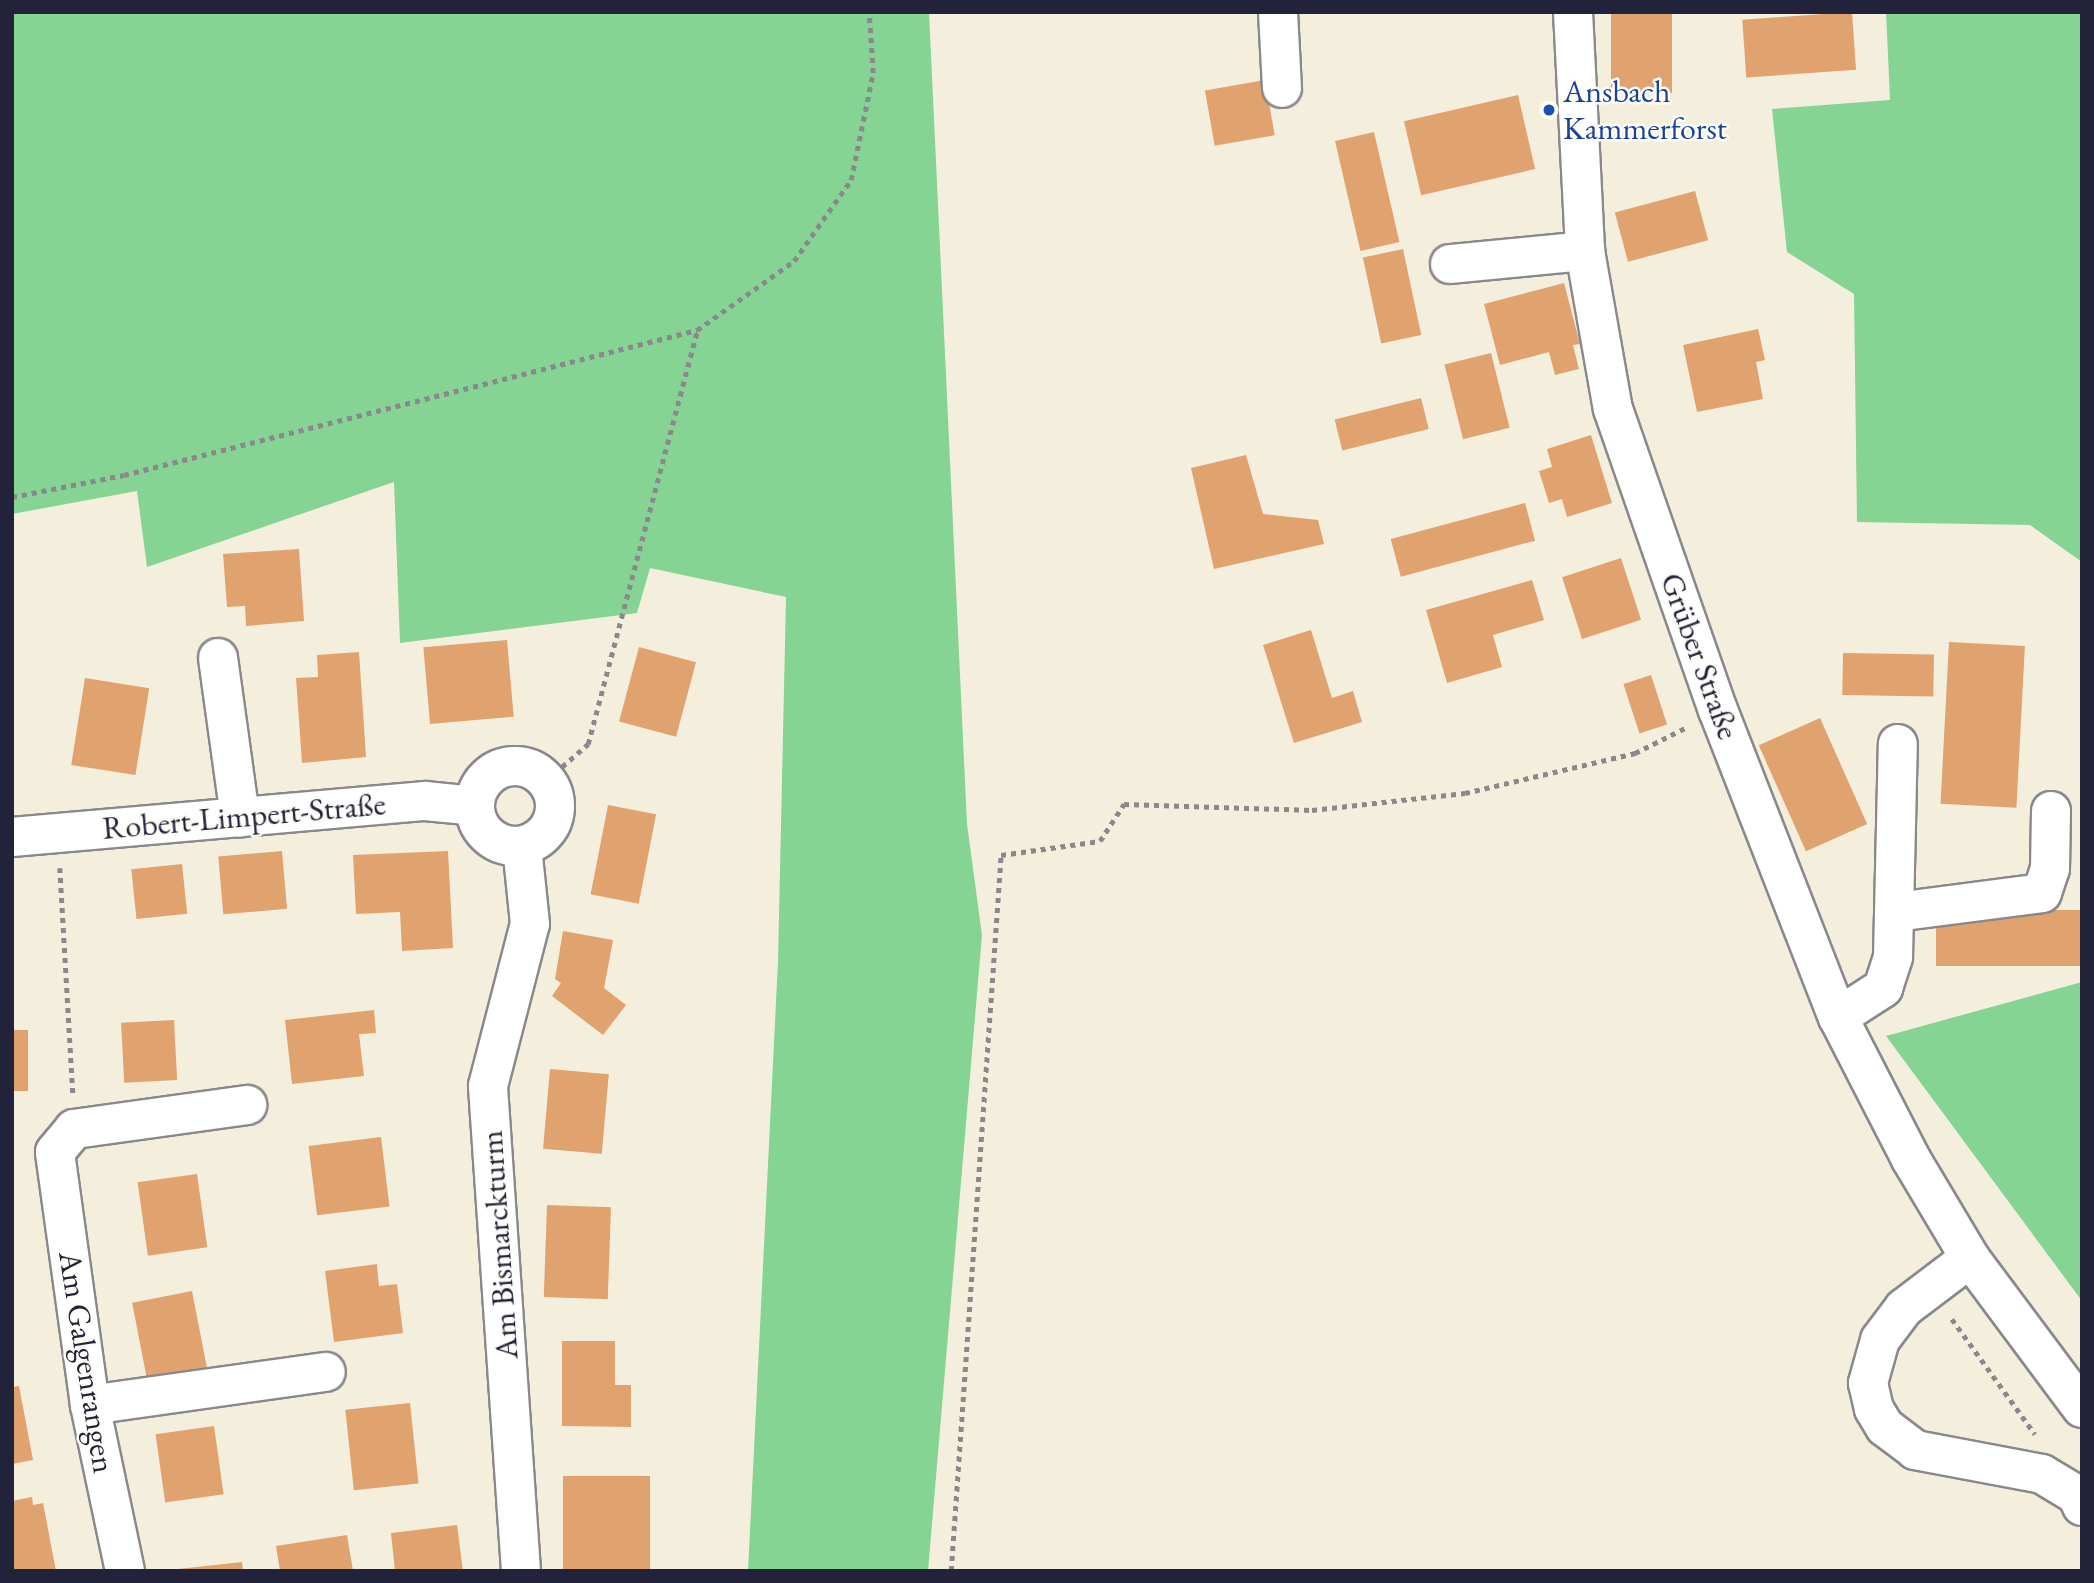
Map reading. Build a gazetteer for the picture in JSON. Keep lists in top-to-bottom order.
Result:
{
  "streets": {
    "street": [
      "Grüber Straße",
      "Robert-Limpert-Straße",
      "Am Bismarckturm",
      "Am Galgenrangen"
    ]
  },
  "crossings": [
    ["Robert-Limpert-Straße", "Am Bismarckturm"]
  ],
  "places": ["Ansbach Kammerforst"]
}
